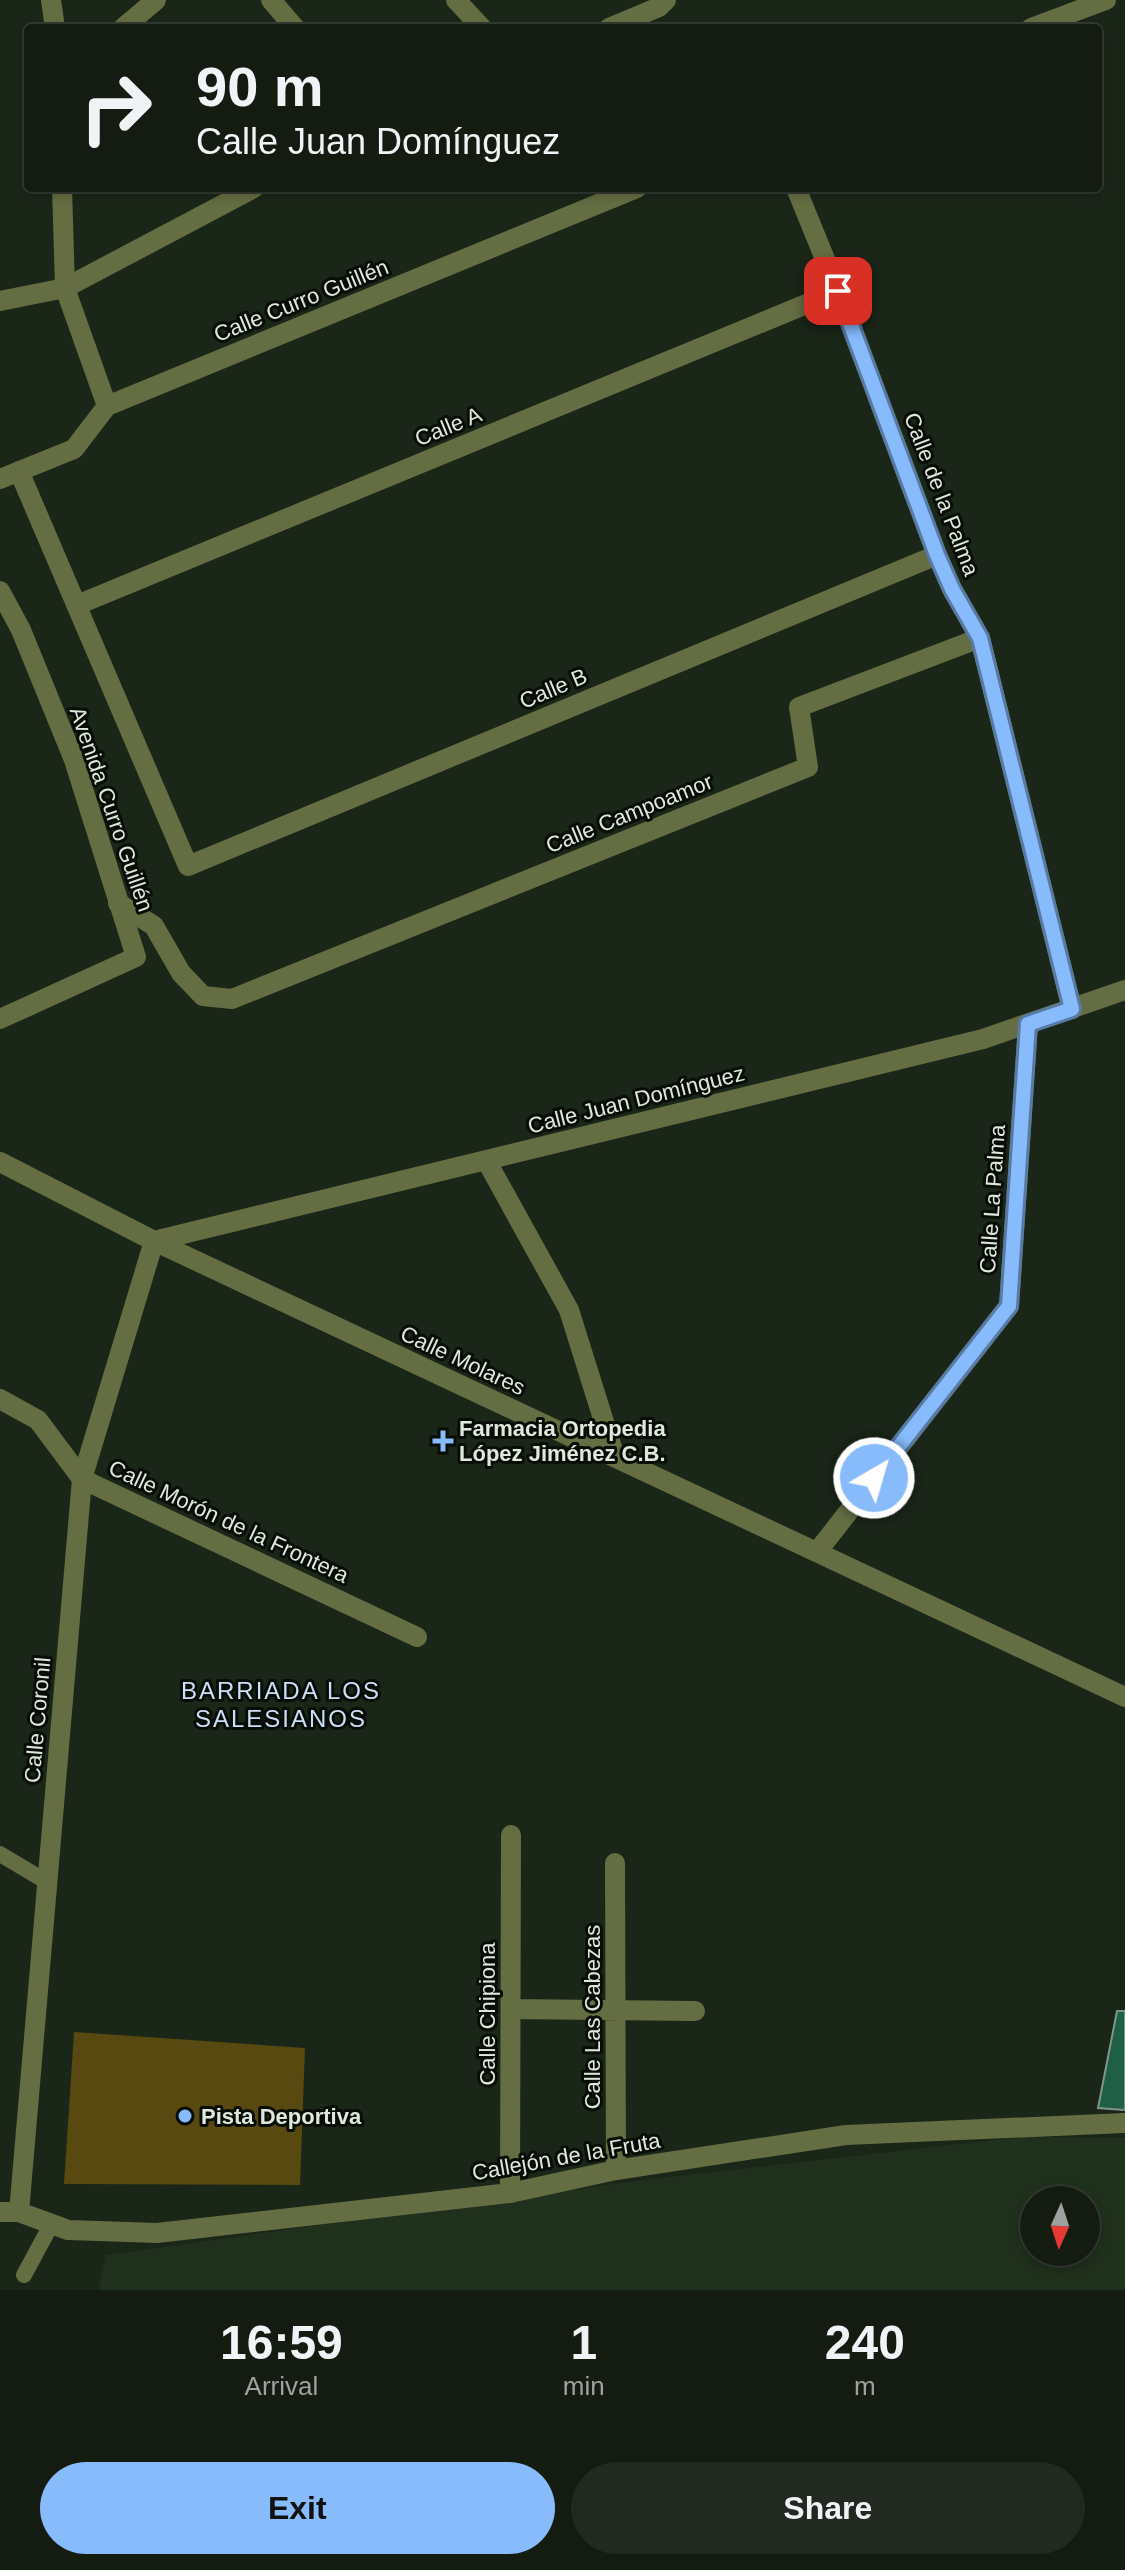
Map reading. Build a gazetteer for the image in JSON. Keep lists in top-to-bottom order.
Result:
{
  "streets": {
    "street": [
      "Calle Curro Guillén",
      "Calle A",
      "Calle de la Palma",
      "Calle B",
      "Avenida Curro Guillén",
      "Calle Campoamor",
      "Calle Juan Domínguez",
      "Calle La Palma",
      "Calle Molares",
      "Calle Morón de la Frontera",
      "Calle Coronil",
      "Calle Chipiona",
      "Calle Las Cabezas",
      "Callejón de la Fruta"
    ]
  },
  "crossings": [
    ["Calle A", "Calle de la Palma"],
    ["Calle A", "Calle B"],
    ["Calle de la Palma", "Calle B"],
    ["Calle de la Palma", "Calle Campoamor"],
    ["Calle de la Palma", "Calle Juan Domínguez"],
    ["Avenida Curro Guillén", "Calle Campoamor"],
    ["Calle Juan Domínguez", "Calle La Palma"],
    ["Calle Juan Domínguez", "Calle Molares"],
    ["Calle Juan Domínguez", "Calle Coronil"],
    ["Calle La Palma", "Calle Molares"],
    ["Calle Molares", "Calle Coronil"],
    ["Calle Morón de la Frontera", "Calle Coronil"],
    ["Calle Coronil", "Callejón de la Fruta"],
    ["Calle Chipiona", "Callejón de la Fruta"],
    ["Calle Las Cabezas", "Callejón de la Fruta"]
  ],
  "districts": ["BARRIADA LOS SALESIANOS"],
  "places": {
    "health": ["Farmacia Ortopedia López Jiménez C.B."],
    "other": ["Pista Deportiva"]
  },
  "north": "bottom",
  "page": {
    "turn": ["90 m", "Calle Juan Domínguez"],
    "eta": [
      "16:59",
      "Arrival",
      "1",
      "min",
      "240",
      "m"
    ],
    "buttons": ["Exit", "Share"]
  }
}
